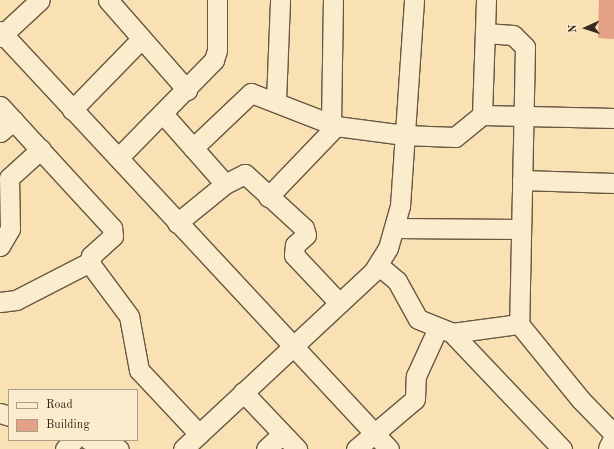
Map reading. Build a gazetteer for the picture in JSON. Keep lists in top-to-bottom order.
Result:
{
  "legend": ["Road", "Building"],
  "north": "left"
}
